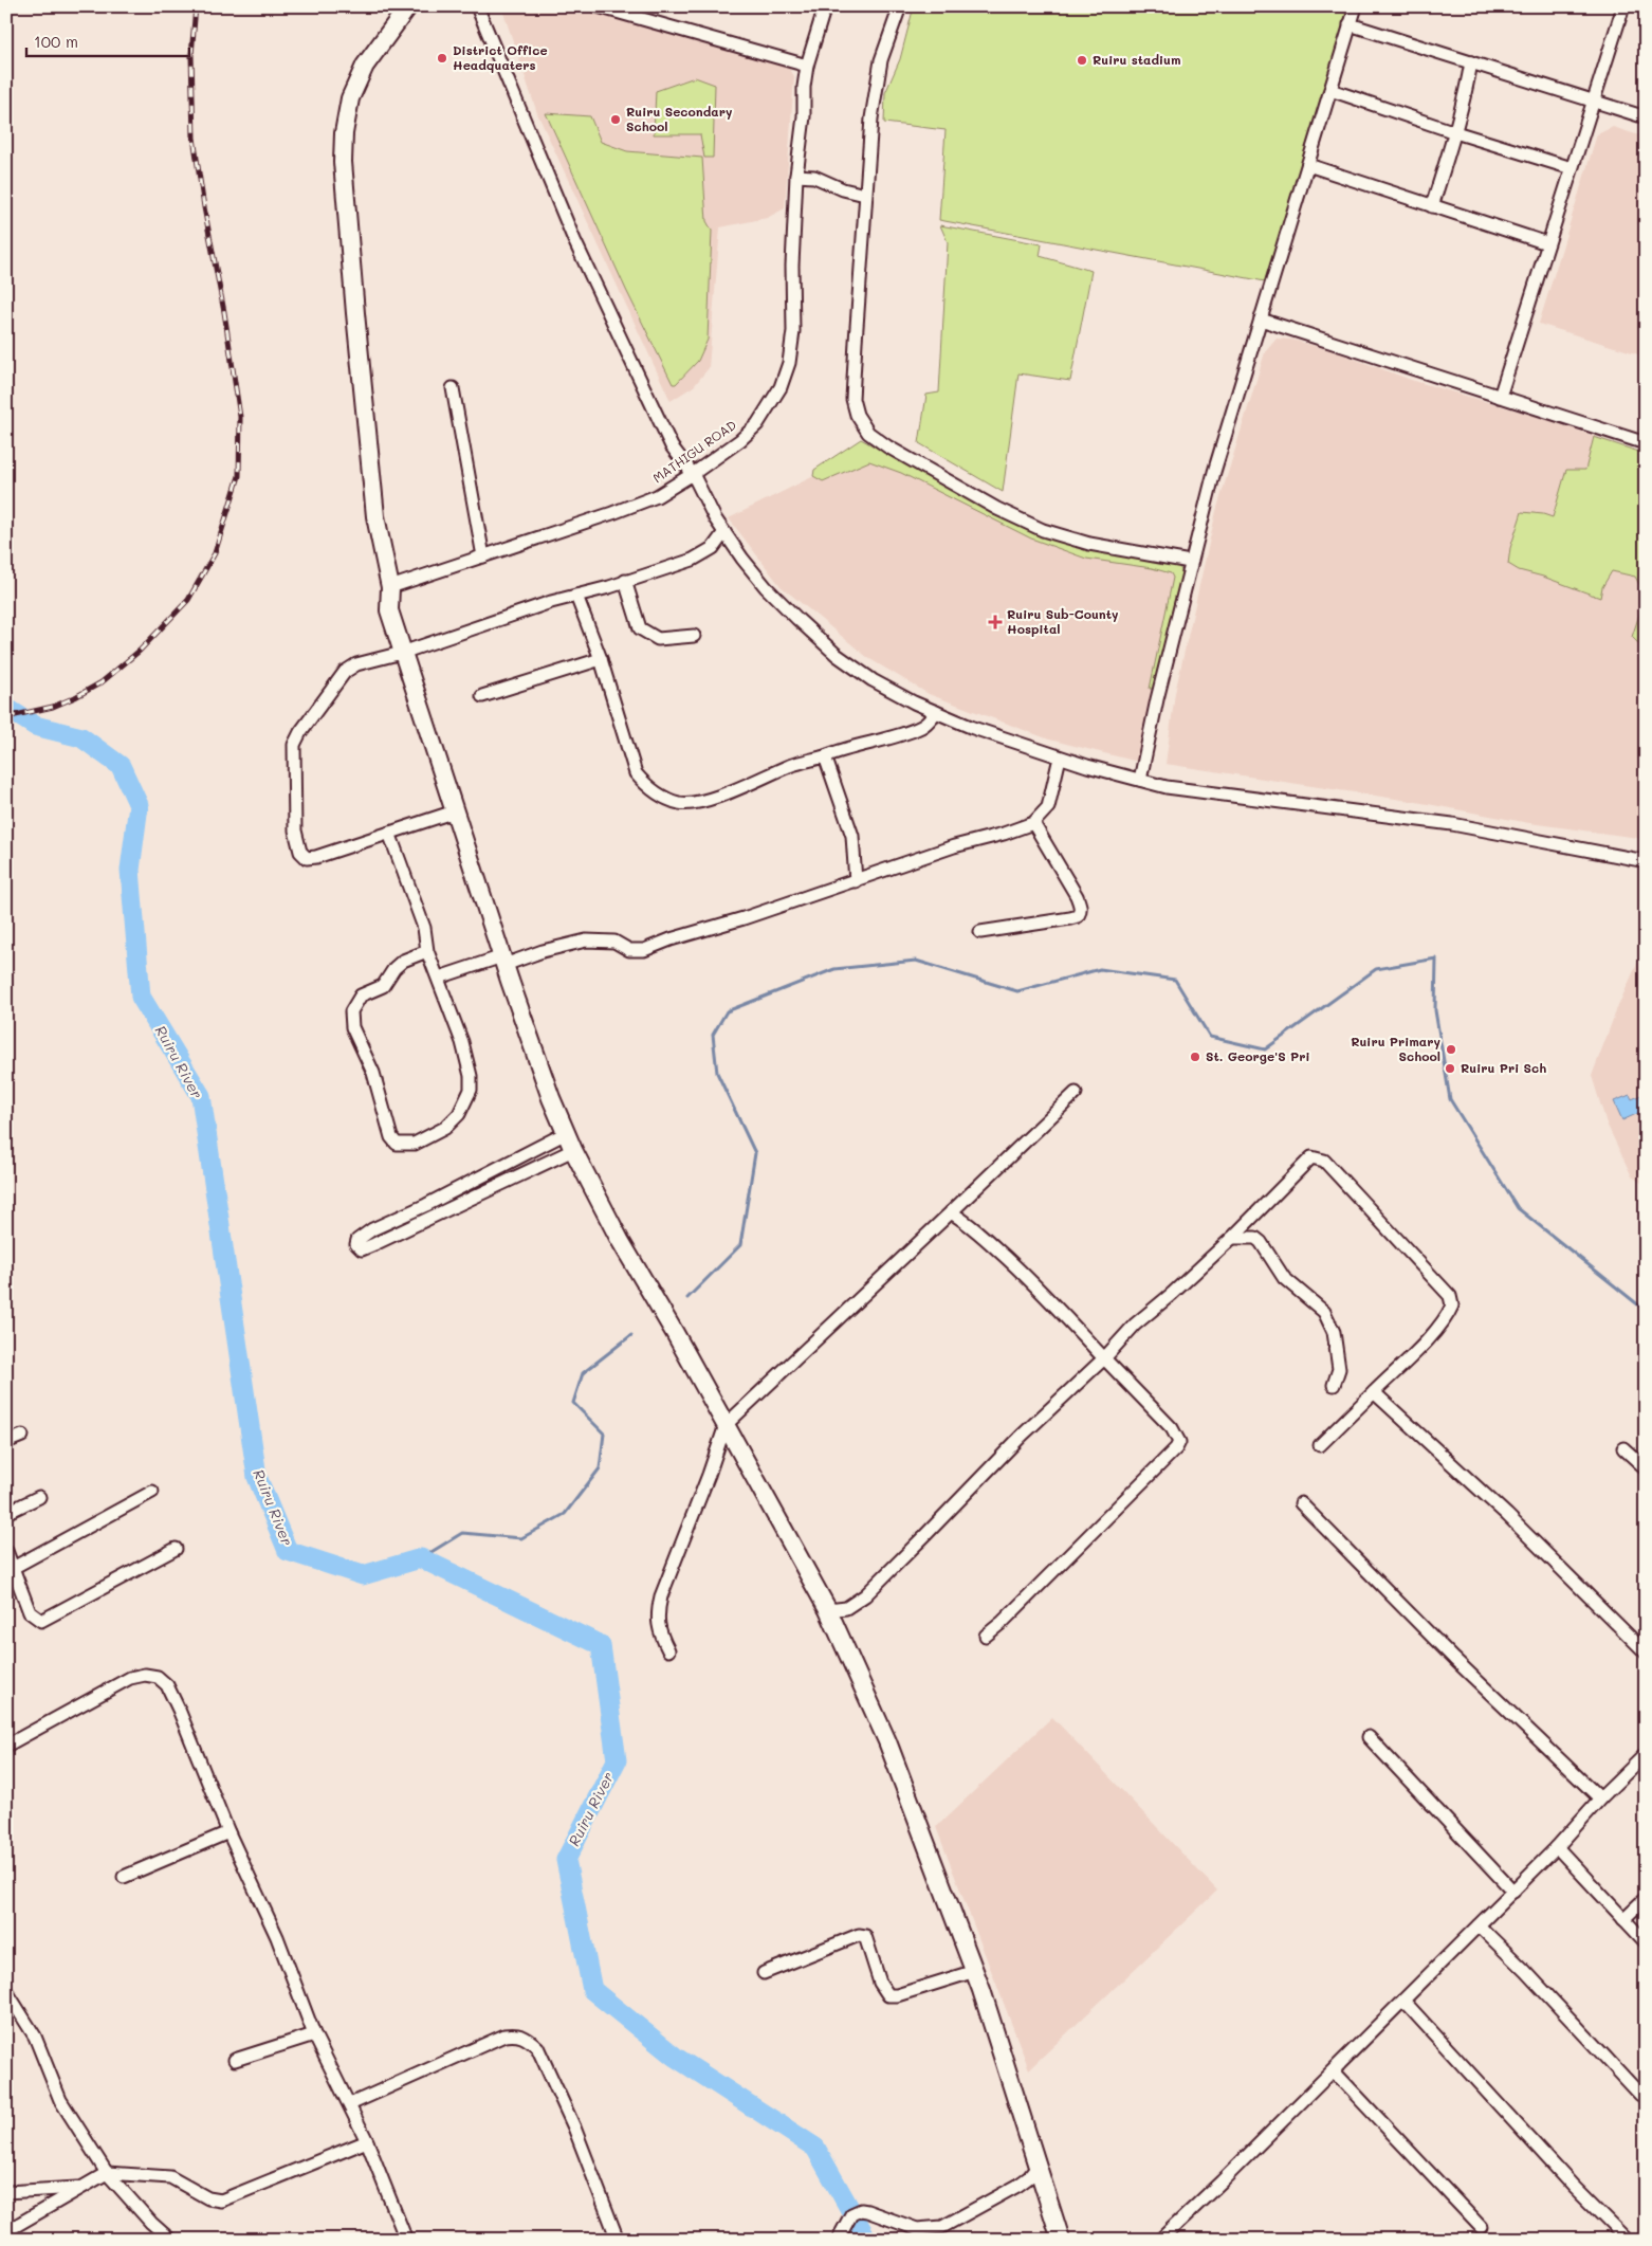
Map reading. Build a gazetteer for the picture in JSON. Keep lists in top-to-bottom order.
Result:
{
  "streets": {
    "street": ["MATHIGU ROAD"]
  },
  "water": ["Ruiru River"],
  "places": {
    "other": [
      "District Office Headquaters",
      "Ruiru stadium",
      "Ruiru Secondary School",
      "Ruiru Primary School",
      "St. George'S Pri",
      "Ruiru Pri Sch"
    ],
    "health": ["Ruiru Sub-County Hospital"]
  },
  "scale_bar": "100 m"
}
